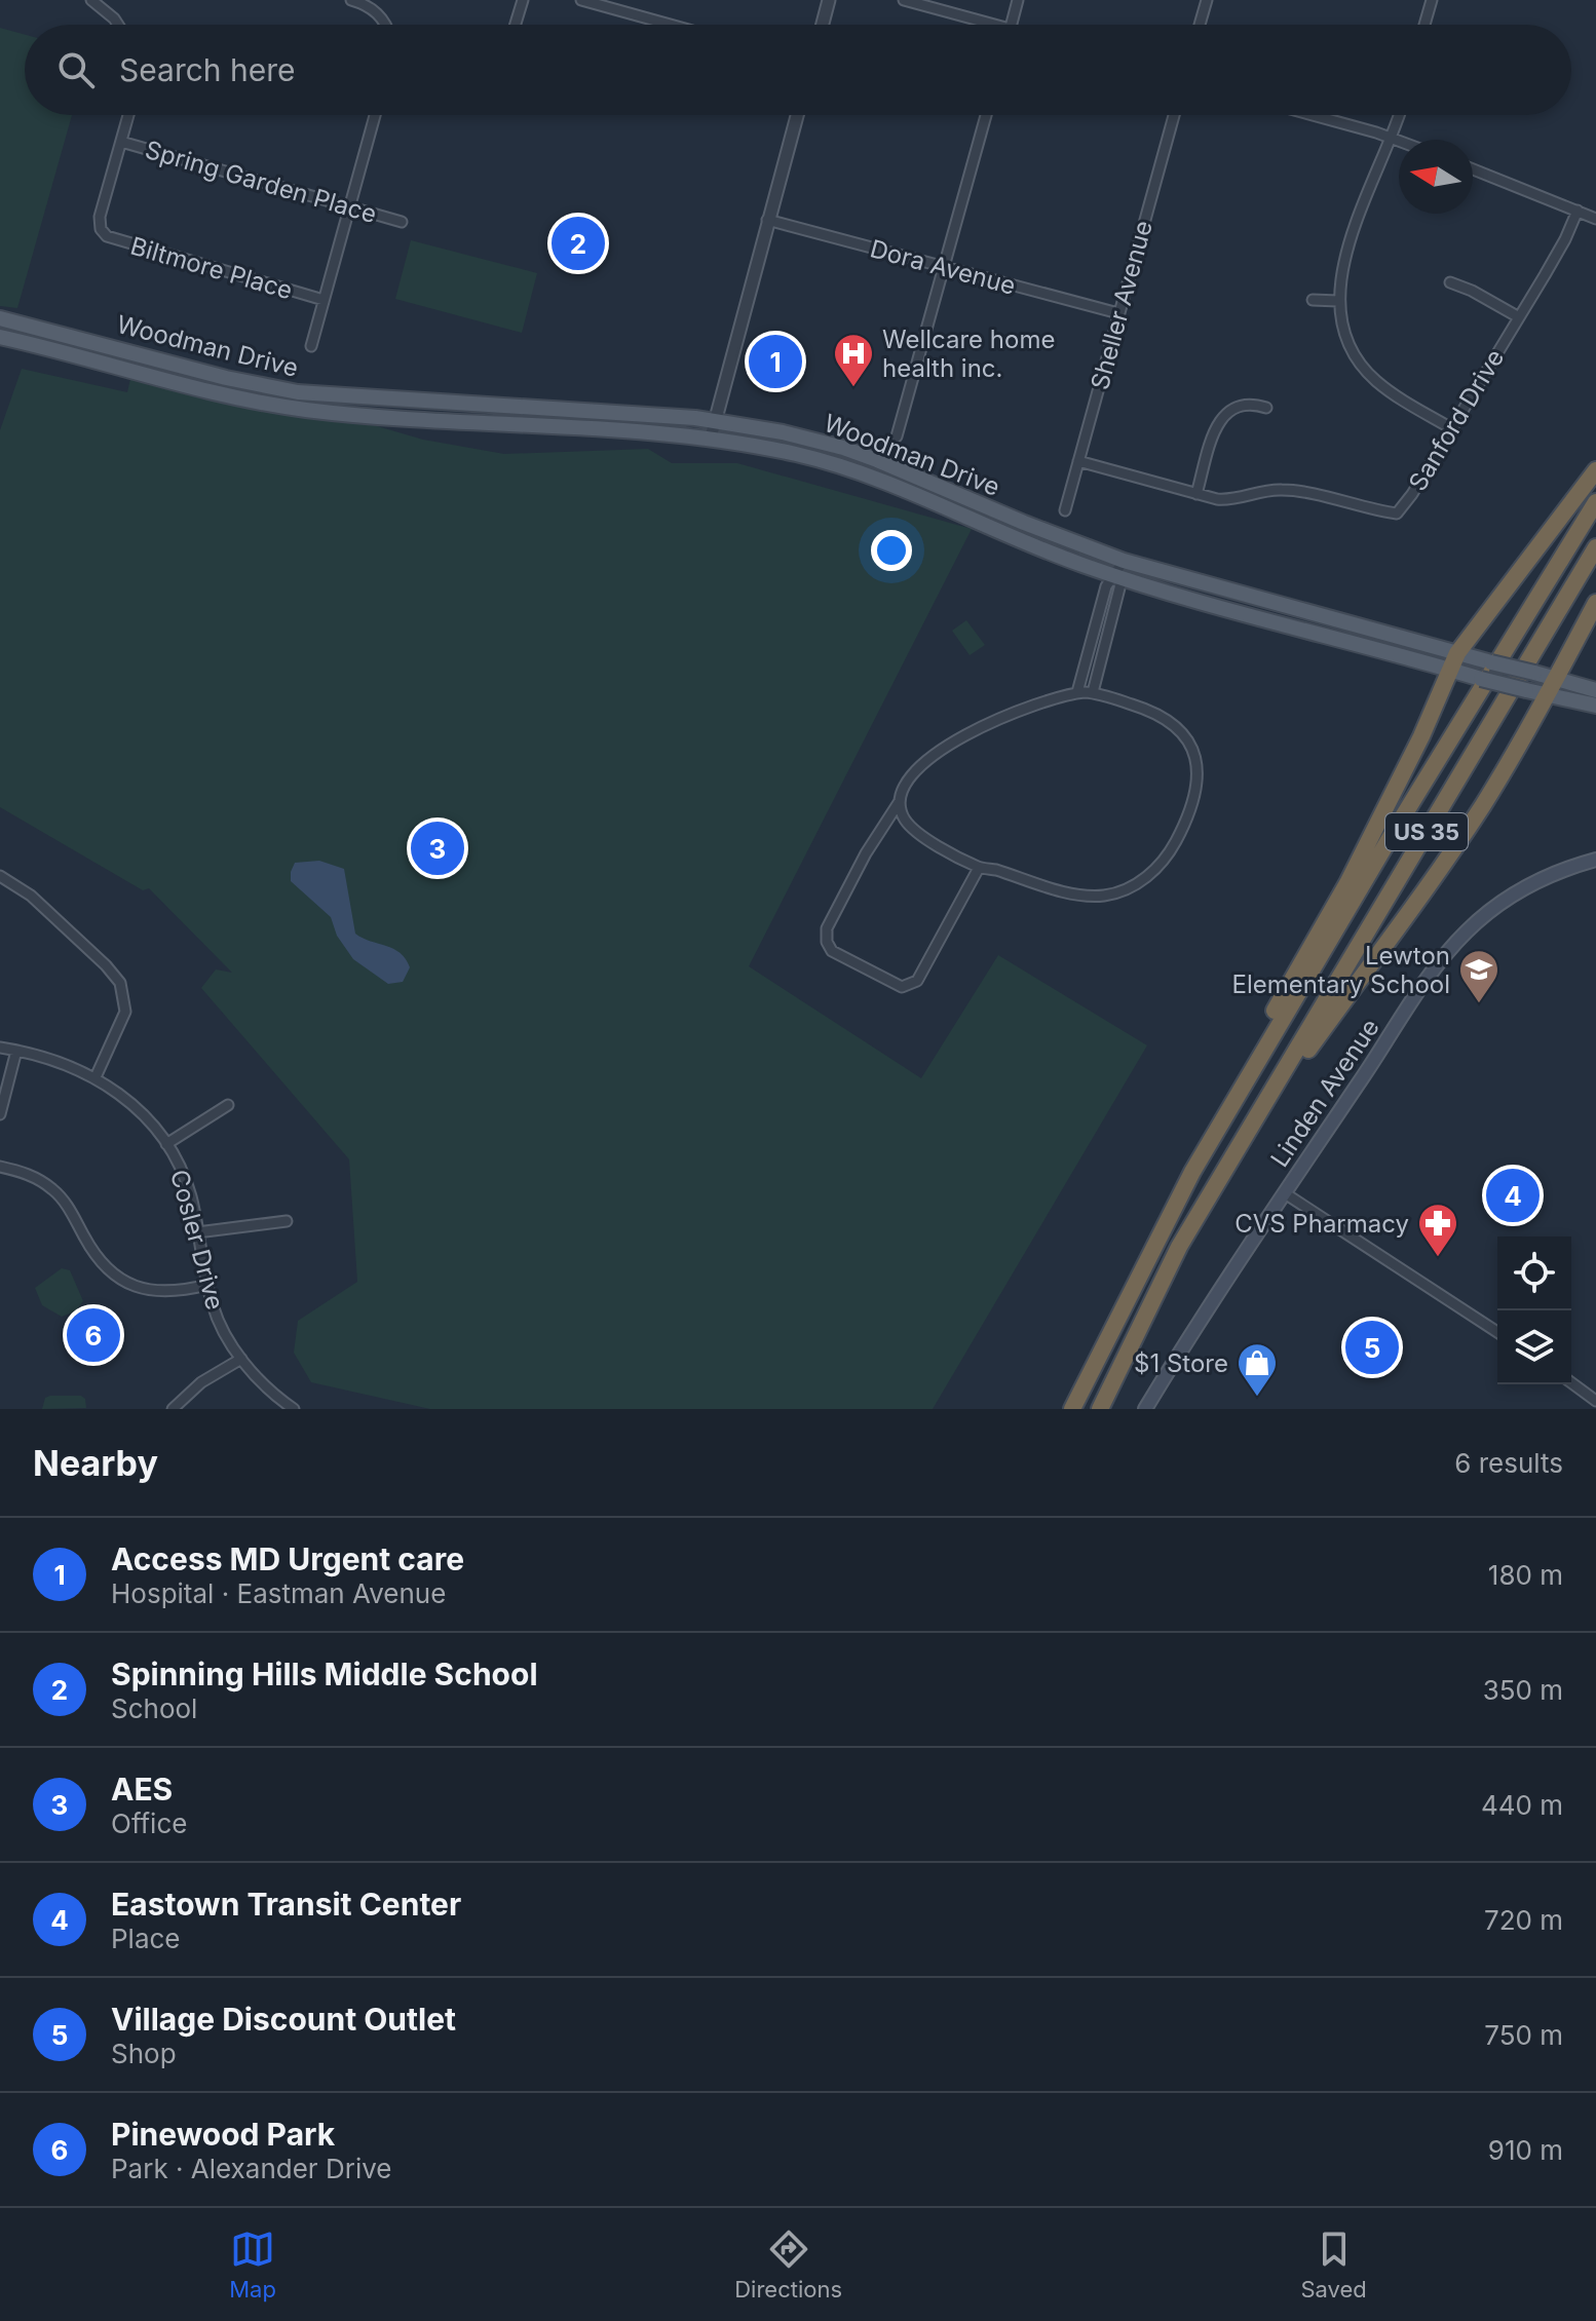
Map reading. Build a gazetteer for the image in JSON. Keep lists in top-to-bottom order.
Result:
{
  "streets": {
    "highway": ["US 35"],
    "main road": ["Woodman Drive", "Linden Avenue"],
    "street": [
      "Spring Garden Place",
      "Dora Avenue",
      "Biltmore Place",
      "Sheller Avenue",
      "Sanford Drive",
      "Cosler Drive"
    ]
  },
  "crossings": [
    ["Spring Garden Place", "Biltmore Place"],
    ["Dora Avenue", "Sheller Avenue"],
    ["Sheller Avenue", "Sanford Drive"]
  ],
  "places": {
    "hospital": ["Wellcare home health inc."],
    "school or university": ["Lewton Elementary School"],
    "pharmacy": ["CVS Pharmacy"],
    "shop": ["$1 Store"]
  },
  "north": "left",
  "page": {
    "search": "Search here",
    "pins": [
      "2",
      "1",
      "3",
      "4",
      "6",
      "5"
    ],
    "heading": ["Nearby", "6 results"],
    "list": [
      {
        "mark": "1",
        "name": "Access MD Urgent care",
        "note": "Hospital · Eastman Avenue",
        "value": "180 m"
      },
      {
        "mark": "2",
        "name": "Spinning Hills Middle School",
        "note": "School",
        "value": "350 m"
      },
      {
        "mark": "3",
        "name": "AES",
        "note": "Office",
        "value": "440 m"
      },
      {
        "mark": "4",
        "name": "Eastown Transit Center",
        "note": "Place",
        "value": "720 m"
      },
      {
        "mark": "5",
        "name": "Village Discount Outlet",
        "note": "Shop",
        "value": "750 m"
      },
      {
        "mark": "6",
        "name": "Pinewood Park",
        "note": "Park · Alexander Drive",
        "value": "910 m"
      }
    ],
    "nav": ["Map", "Directions", "Saved"]
  }
}
